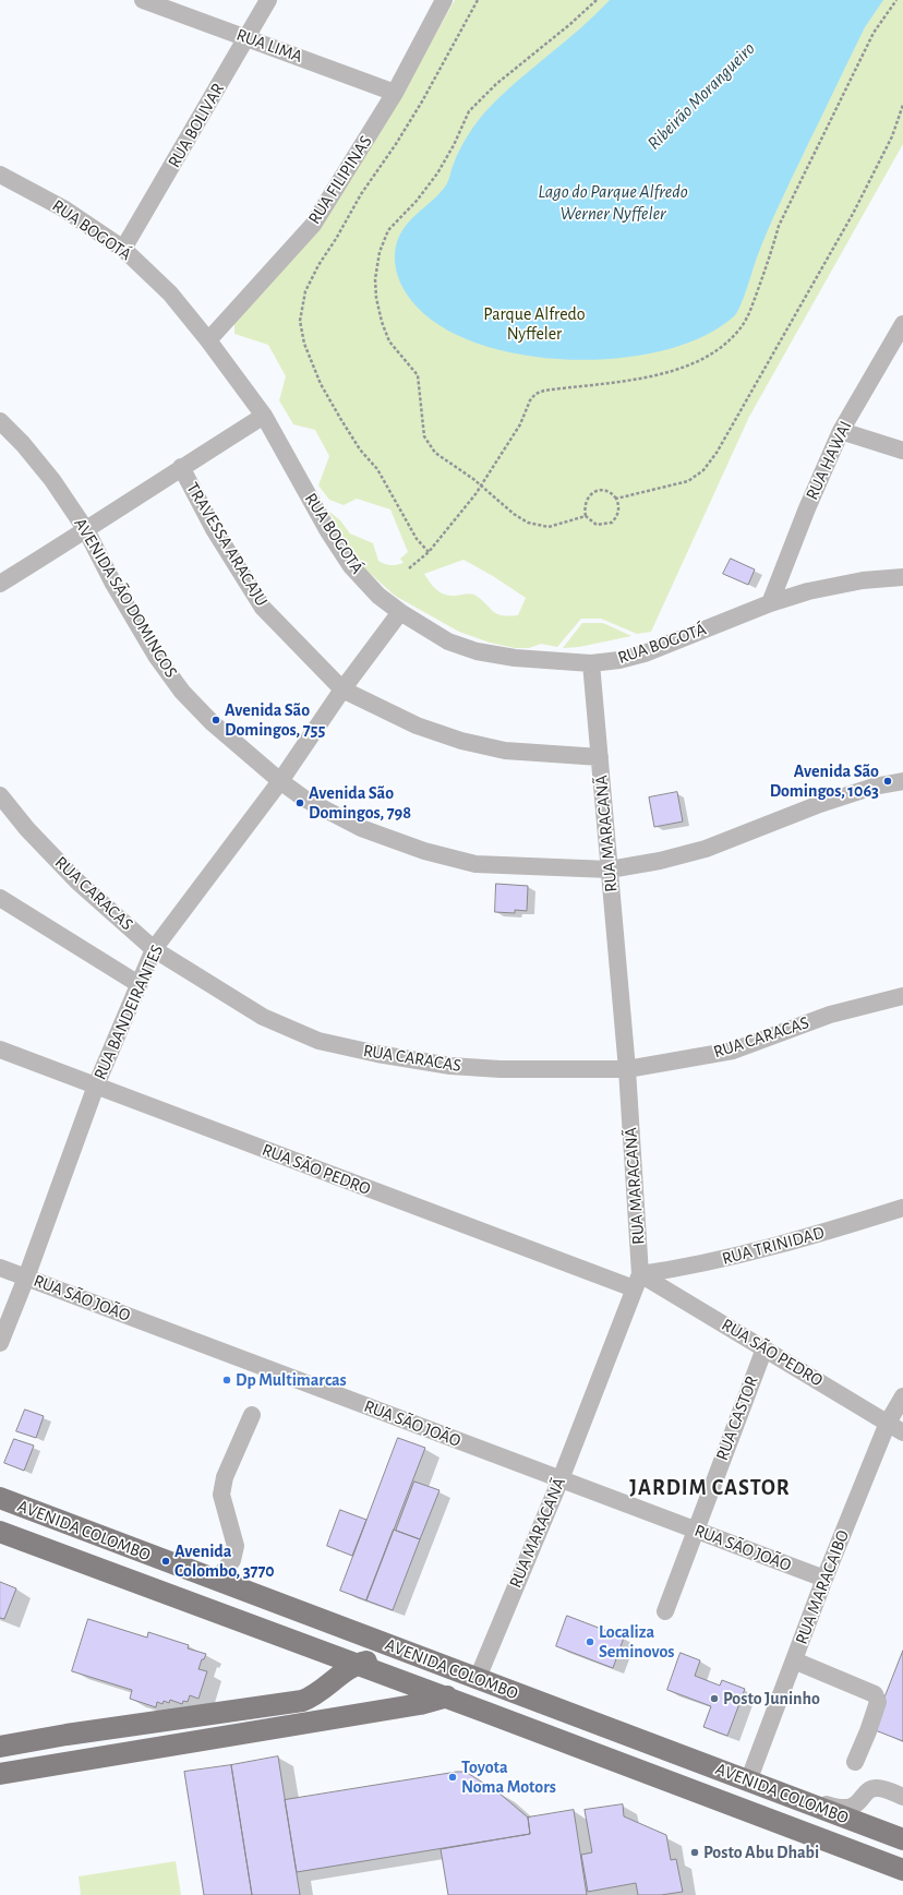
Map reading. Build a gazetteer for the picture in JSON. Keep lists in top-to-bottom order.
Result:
{
  "streets": {
    "main road": ["AVENIDA COLOMBO"],
    "street": [
      "RUA LIMA",
      "RUA BOLIVAR",
      "RUA FILIPINAS",
      "RUA BOGOTÁ",
      "RUA HAWAI",
      "TRAVESSA ARACAJU",
      "AVENIDA SÃO DOMINGOS",
      "RUA MARACANÃ",
      "RUA CARACAS",
      "RUA BANDEIRANTES",
      "RUA SÃO PEDRO",
      "RUA TRINIDAD",
      "RUA SÃO JOÃO",
      "RUA CASTOR",
      "RUA MARACAIBO"
    ]
  },
  "crossings": [
    ["RUA LIMA", "RUA BOLIVAR"],
    ["RUA LIMA", "RUA FILIPINAS"],
    ["RUA BOLIVAR", "RUA BOGOTÁ"],
    ["RUA FILIPINAS", "RUA BOGOTÁ"],
    ["RUA BOGOTÁ", "RUA HAWAI"],
    ["RUA BOGOTÁ", "RUA MARACANÃ"],
    ["RUA BOGOTÁ", "RUA BANDEIRANTES"],
    ["TRAVESSA ARACAJU", "RUA MARACANÃ"],
    ["TRAVESSA ARACAJU", "RUA BANDEIRANTES"],
    ["AVENIDA SÃO DOMINGOS", "RUA MARACANÃ"],
    ["AVENIDA SÃO DOMINGOS", "RUA BANDEIRANTES"],
    ["RUA MARACANÃ", "RUA CARACAS"],
    ["RUA MARACANÃ", "RUA SÃO PEDRO"],
    ["RUA MARACANÃ", "RUA TRINIDAD"],
    ["RUA MARACANÃ", "RUA SÃO JOÃO"],
    ["RUA MARACANÃ", "AVENIDA COLOMBO"],
    ["RUA CARACAS", "RUA BANDEIRANTES"],
    ["RUA BANDEIRANTES", "RUA SÃO PEDRO"],
    ["RUA BANDEIRANTES", "RUA SÃO JOÃO"],
    ["RUA SÃO PEDRO", "RUA TRINIDAD"],
    ["RUA SÃO PEDRO", "RUA CASTOR"],
    ["RUA SÃO PEDRO", "RUA MARACAIBO"],
    ["RUA SÃO JOÃO", "RUA CASTOR"],
    ["RUA SÃO JOÃO", "RUA MARACAIBO"],
    ["AVENIDA COLOMBO", "RUA MARACAIBO"]
  ],
  "districts": ["JARDIM CASTOR"],
  "water": ["Ribeirão Morangueiro", "Lago do Parque Alfredo Werner Nyffeler"],
  "parks": ["Parque Alfredo Nyffeler"],
  "places": [
    "Avenida São Domingos, 755",
    "Avenida São Domingos, 1063",
    "Avenida São Domingos, 798",
    "Dp Multimarcas",
    "Avenida Colombo, 3770",
    "Localiza Seminovos",
    "Posto Juninho",
    "Toyota Noma Motors",
    "Posto Abu Dhabi"
  ]
}
